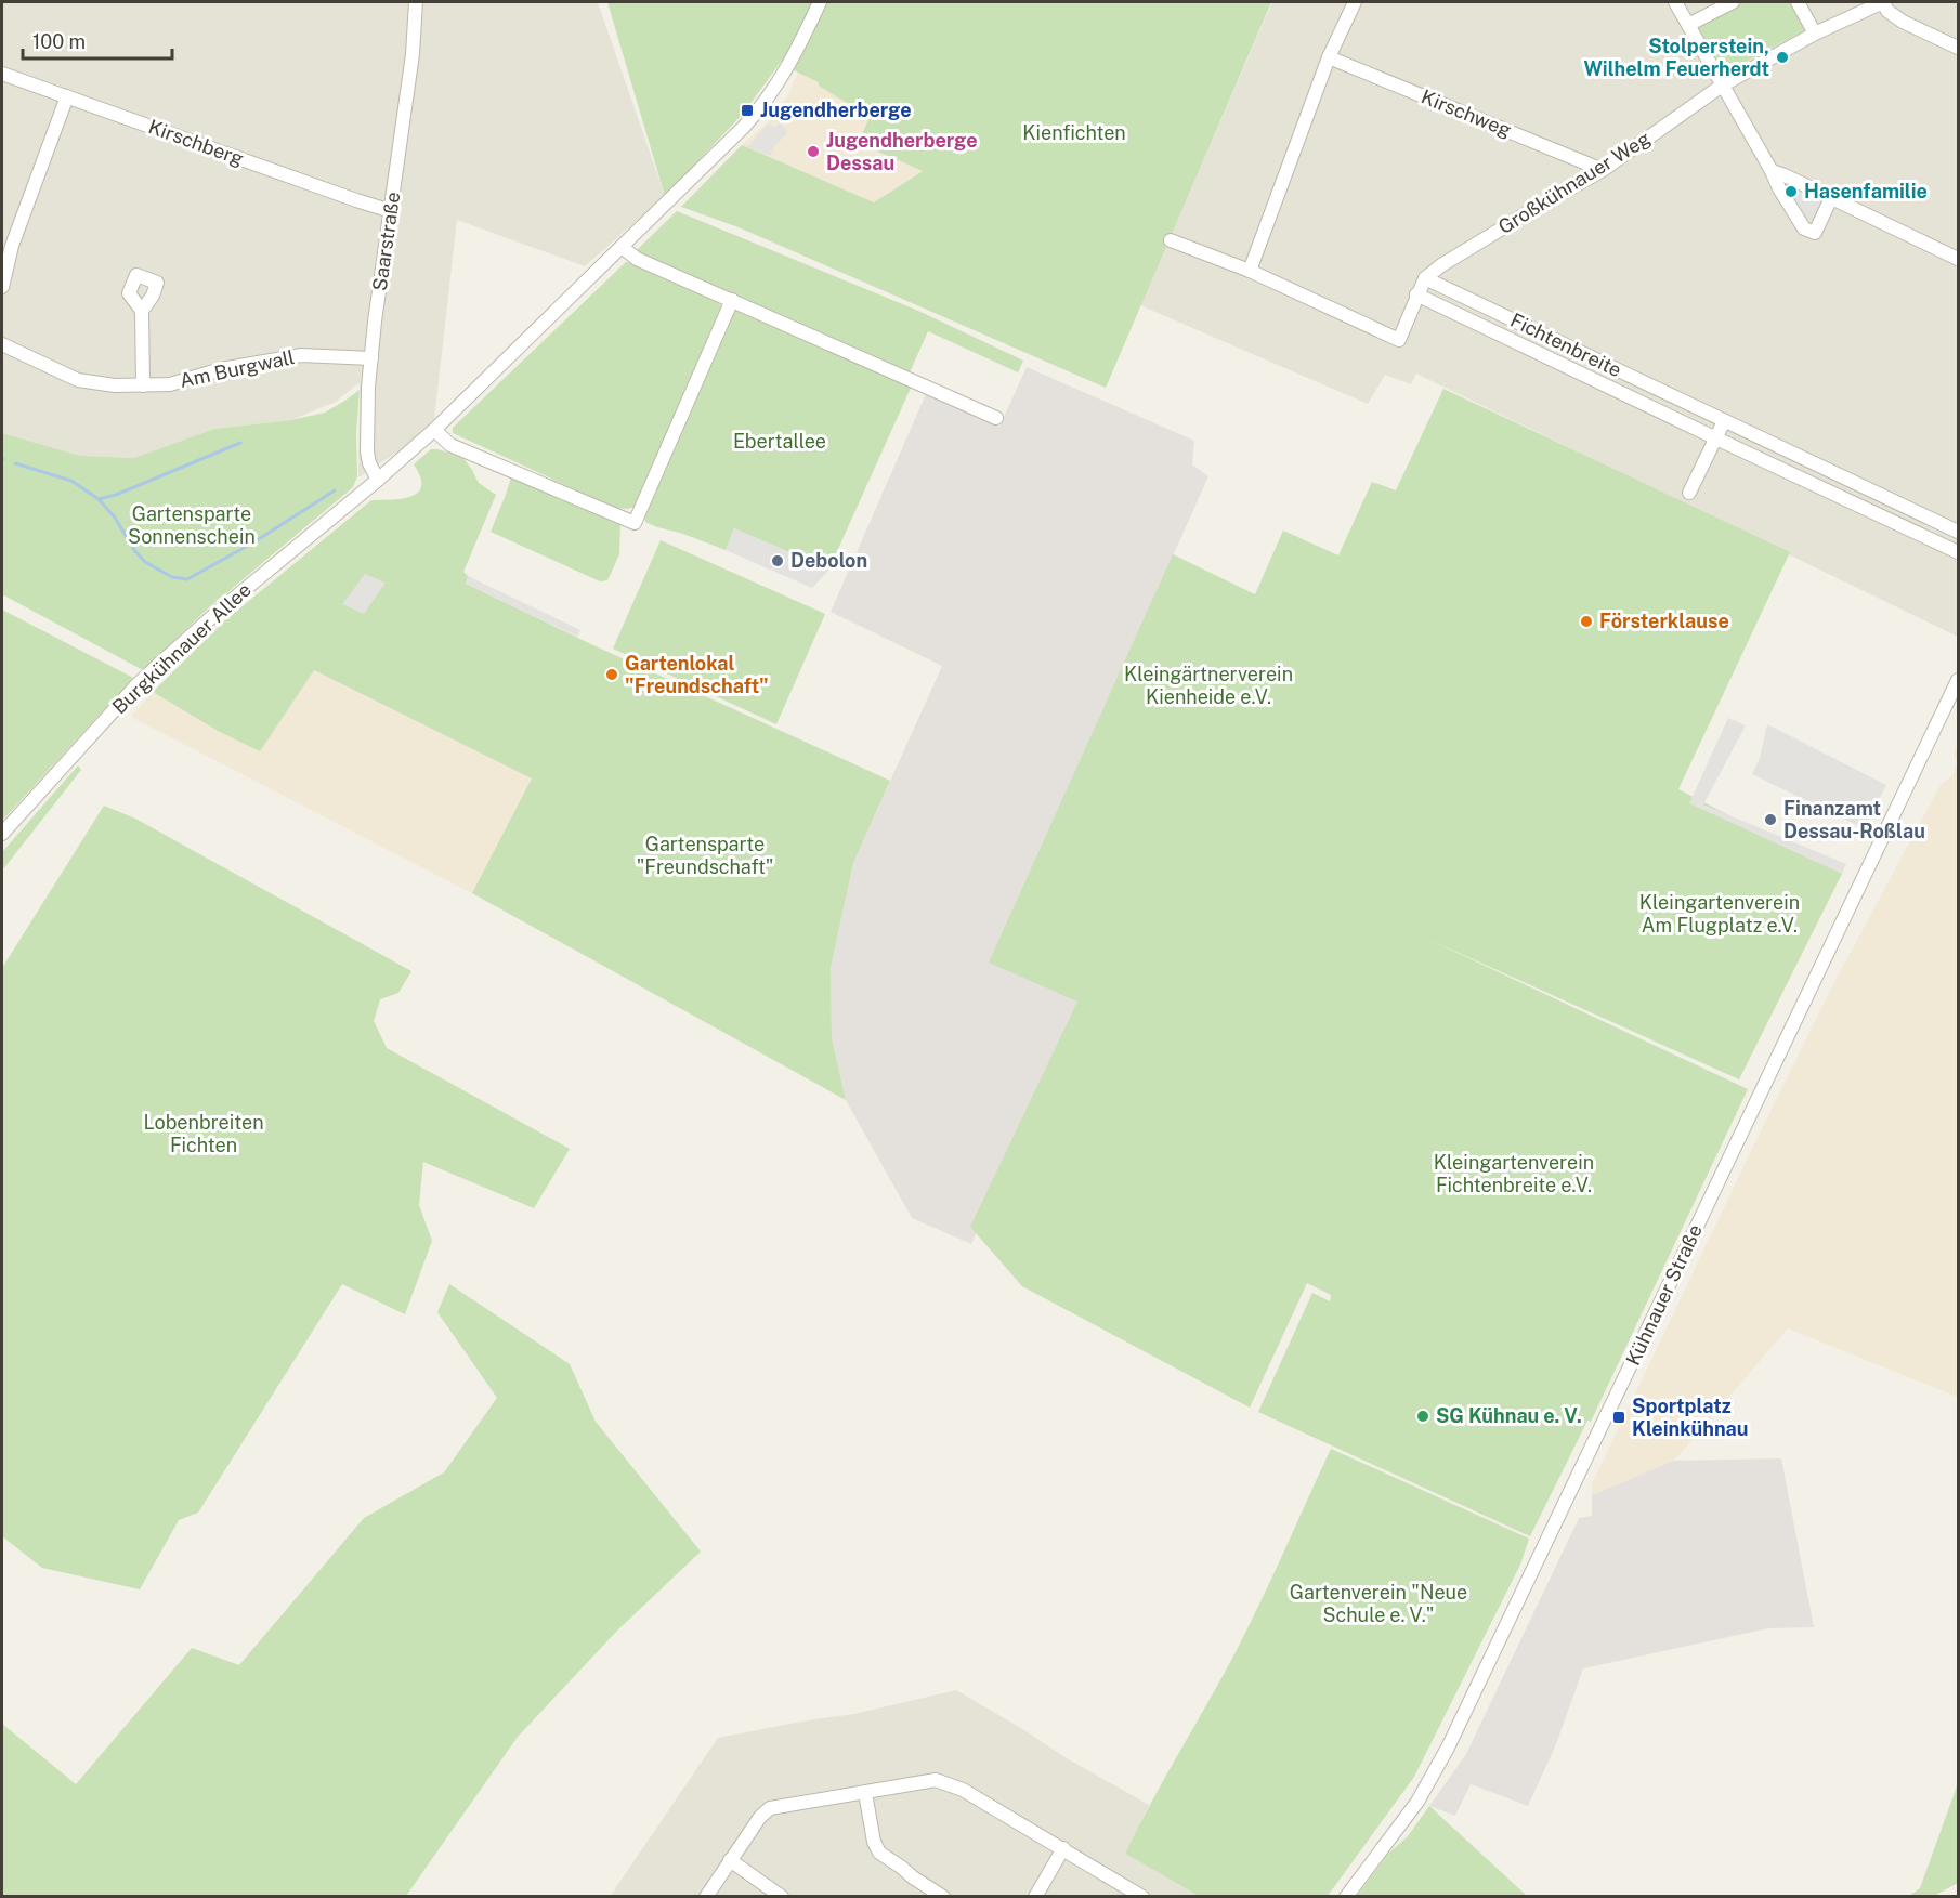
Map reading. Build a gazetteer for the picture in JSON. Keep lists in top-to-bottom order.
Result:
{
  "streets": {
    "street": [
      "Kirschweg",
      "Kirschberg",
      "Großkühnauer Weg",
      "Saarstraße",
      "Fichtenbreite",
      "Am Burgwall",
      "Burgkühnauer Allee",
      "Kühnauer Straße"
    ]
  },
  "crossings": [
    ["Kirschweg", "Großkühnauer Weg"],
    ["Kirschberg", "Saarstraße"],
    ["Großkühnauer Weg", "Fichtenbreite"],
    ["Saarstraße", "Am Burgwall"],
    ["Saarstraße", "Burgkühnauer Allee"]
  ],
  "parks": [
    "Kienfichten",
    "Ebertallee",
    "Gartensparte Sonnenschein",
    "Kleingärtnerverein Kienheide e.V.",
    "Gartensparte \"Freundschaft\"",
    "Kleingartenverein Am Flugplatz e.V.",
    "Lobenbreiten Fichten",
    "Kleingartenverein Fichtenbreite e.V.",
    "Gartenverein \"Neue Schule e. V.\""
  ],
  "places": {
    "other": [
      "Stolperstein, Wilhelm Feuerherdt",
      "Jugendherberge Dessau",
      "Hasenfamilie",
      "Debolon",
      "Försterklause",
      "Gartenlokal \"Freundschaft\"",
      "Finanzamt Dessau-Roßlau",
      "SG Kühnau e. V."
    ],
    "transit": ["Jugendherberge", "Sportplatz Kleinkühnau"]
  },
  "scale_bar": "100 m"
}
